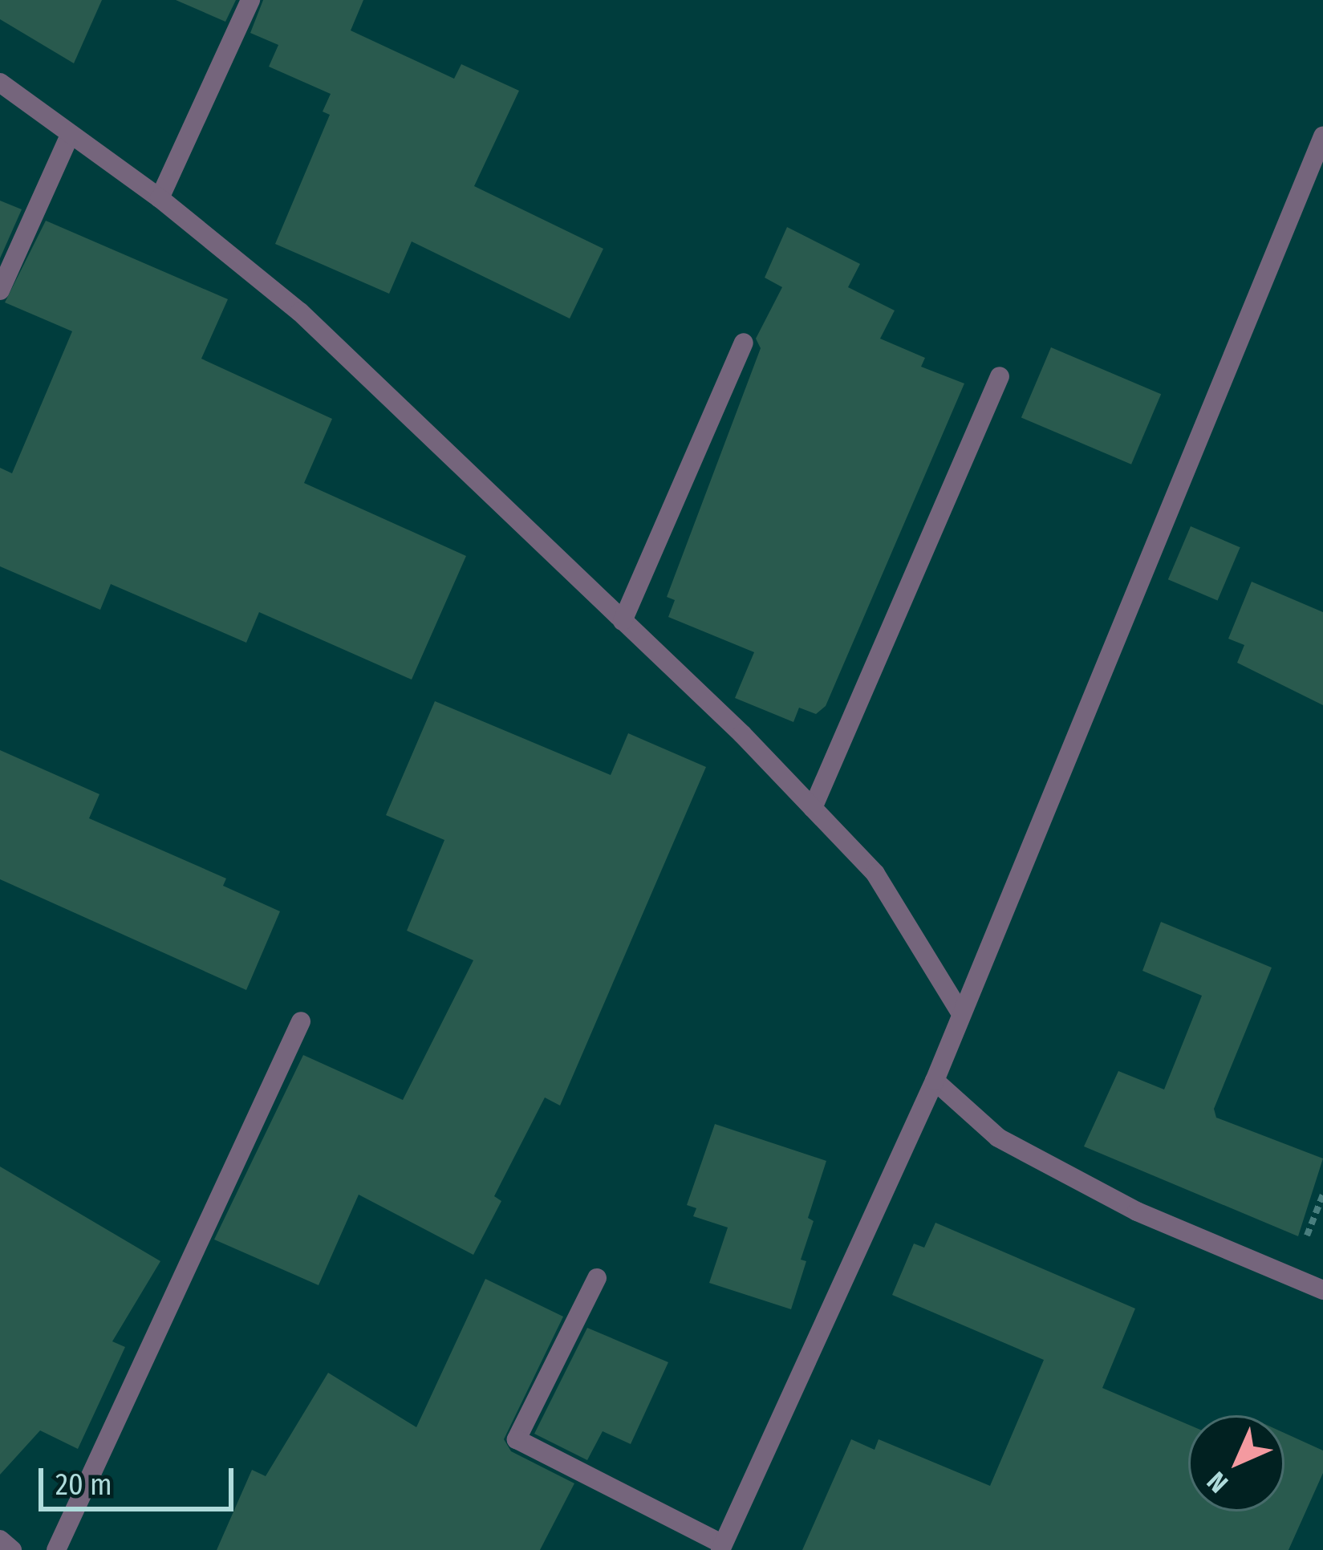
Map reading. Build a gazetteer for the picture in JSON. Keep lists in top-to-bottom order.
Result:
{
  "scale_bar": "20 m",
  "north": "bottom left"
}
